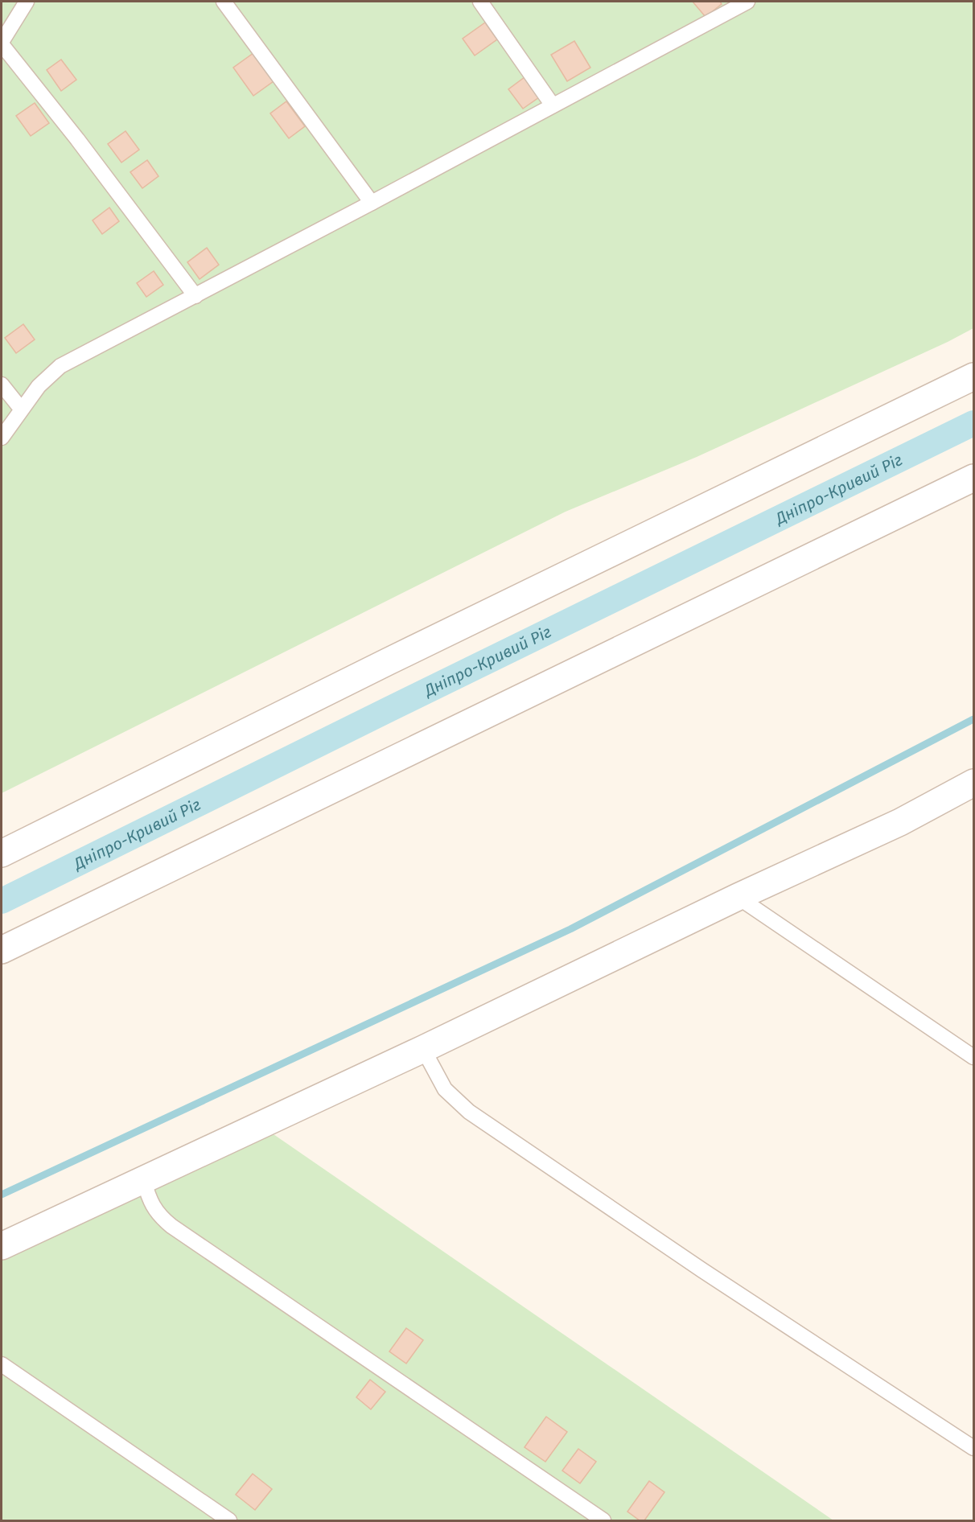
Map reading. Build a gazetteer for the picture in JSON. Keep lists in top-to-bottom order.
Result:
{
  "water": ["Дніпро-Кривий Ріг"]
}
